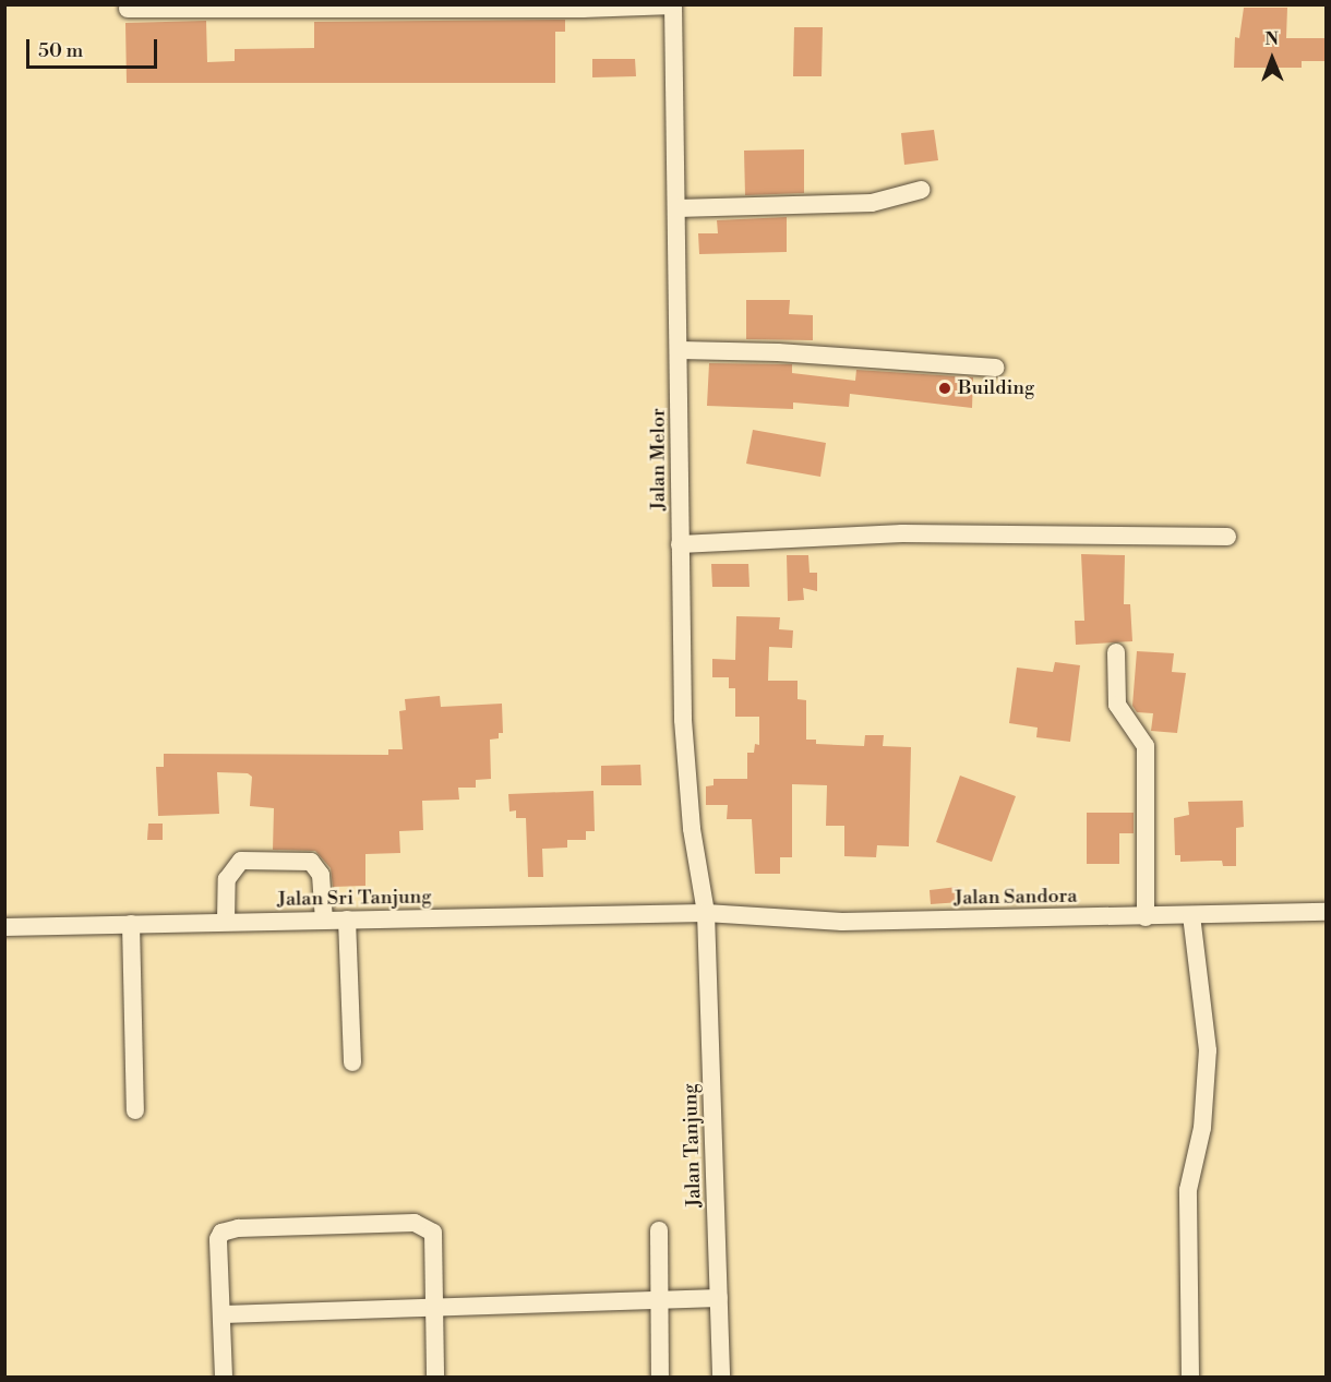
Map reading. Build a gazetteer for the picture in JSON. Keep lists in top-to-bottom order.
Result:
{
  "streets": {
    "street": [
      "Jalan Melor",
      "Jalan Sandora",
      "Jalan Sri Tanjung",
      "Jalan Tanjung"
    ]
  },
  "crossings": [
    ["Jalan Melor", "Jalan Sandora"],
    ["Jalan Melor", "Jalan Sri Tanjung"],
    ["Jalan Melor", "Jalan Tanjung"],
    ["Jalan Sandora", "Jalan Sri Tanjung"],
    ["Jalan Sandora", "Jalan Tanjung"],
    ["Jalan Sri Tanjung", "Jalan Tanjung"]
  ],
  "places": ["Building"],
  "scale_bar": "50 m",
  "north": "top"
}
